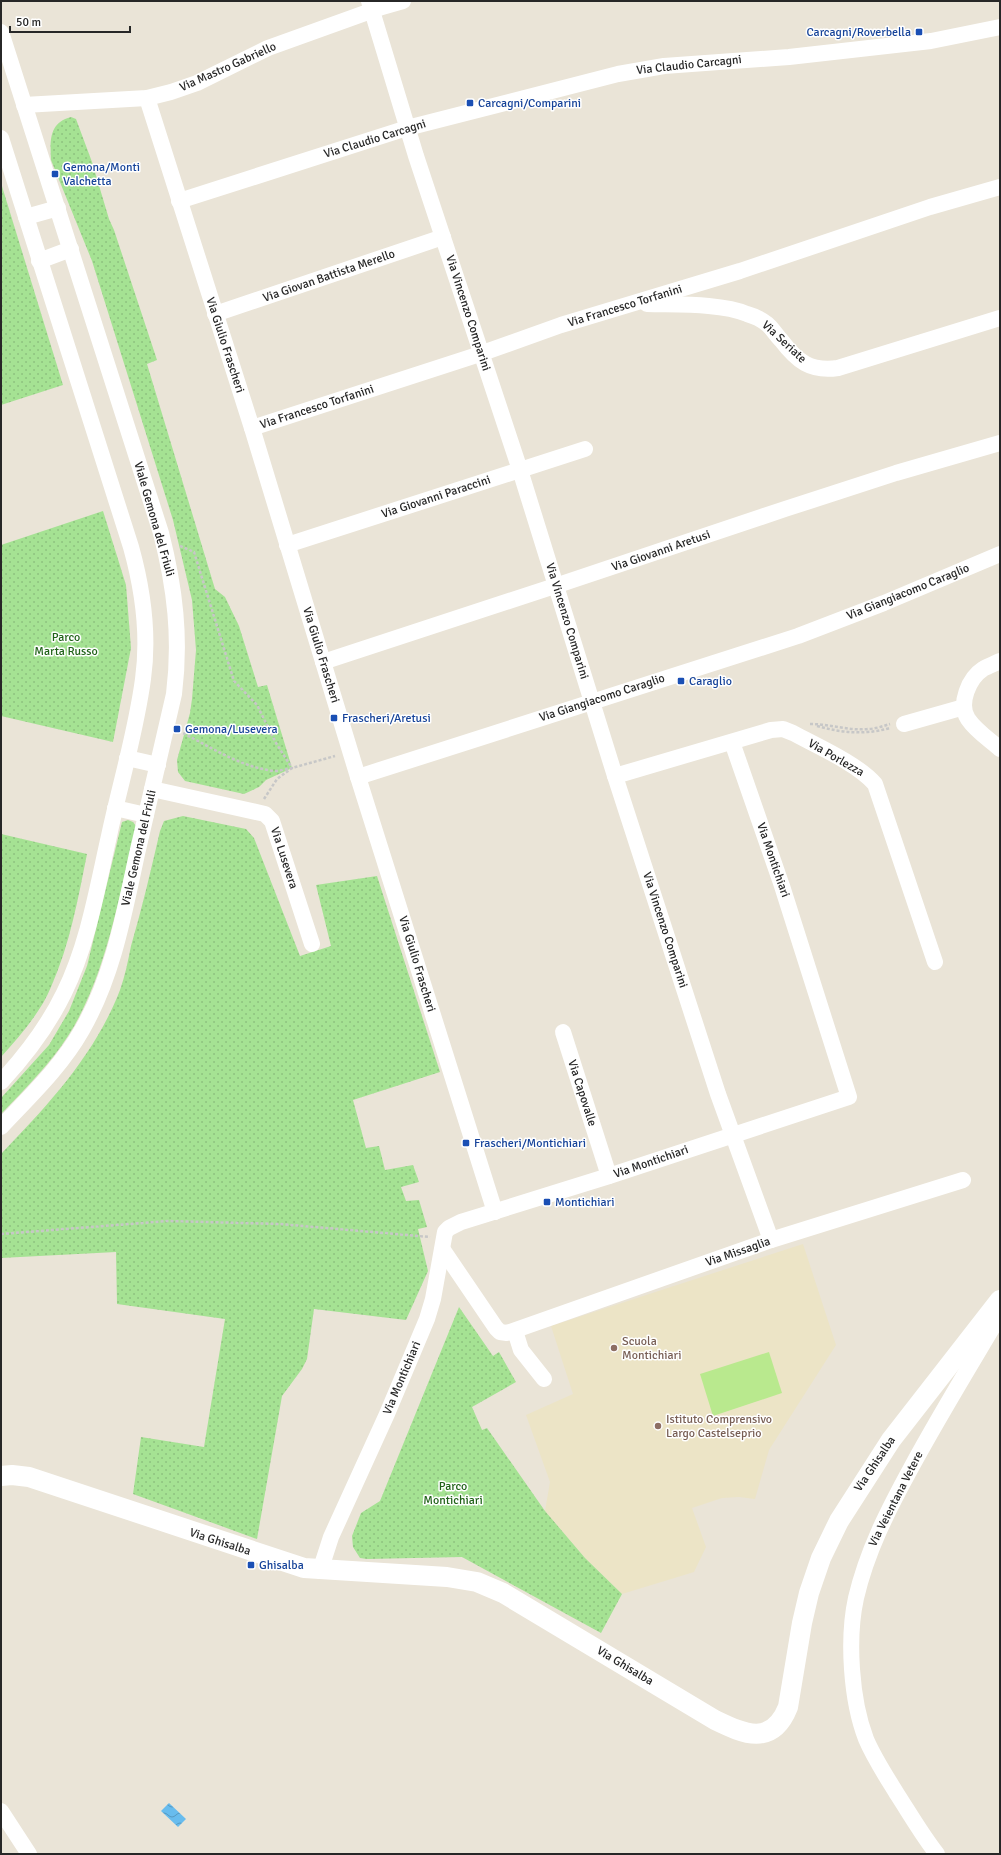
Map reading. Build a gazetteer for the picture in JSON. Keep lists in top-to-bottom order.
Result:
{
  "streets": {
    "street": [
      "Via Claudio Carcagni",
      "Via Mastro Gabriello",
      "Via Giovan Battista Merello",
      "Via Francesco Torfanini",
      "Via Vincenzo Comparini",
      "Via Seriate",
      "Via Giulio Frascheri",
      "Via Giovanni Paraccini",
      "Viale Gemona del Friuli",
      "Via Giovanni Aretusi",
      "Via Giangiacomo Caraglio",
      "Via Porlezza",
      "Via Lusevera",
      "Via Montichiari",
      "Via Capovalle",
      "Via Missaglia",
      "Via Ghisalba",
      "Via Veientana Vetere"
    ]
  },
  "crossings": [
    ["Via Claudio Carcagni", "Via Vincenzo Comparini"],
    ["Via Claudio Carcagni", "Via Giulio Frascheri"],
    ["Via Mastro Gabriello", "Via Vincenzo Comparini"],
    ["Via Mastro Gabriello", "Via Giulio Frascheri"],
    ["Via Mastro Gabriello", "Viale Gemona del Friuli"],
    ["Via Giovan Battista Merello", "Via Vincenzo Comparini"],
    ["Via Giovan Battista Merello", "Via Giulio Frascheri"],
    ["Via Francesco Torfanini", "Via Vincenzo Comparini"],
    ["Via Francesco Torfanini", "Via Seriate"],
    ["Via Francesco Torfanini", "Via Giulio Frascheri"],
    ["Via Vincenzo Comparini", "Via Giovanni Paraccini"],
    ["Via Vincenzo Comparini", "Via Giovanni Aretusi"],
    ["Via Vincenzo Comparini", "Via Giangiacomo Caraglio"],
    ["Via Vincenzo Comparini", "Via Porlezza"],
    ["Via Vincenzo Comparini", "Via Montichiari"],
    ["Via Vincenzo Comparini", "Via Missaglia"],
    ["Via Giulio Frascheri", "Via Giovanni Paraccini"],
    ["Via Giulio Frascheri", "Via Giovanni Aretusi"],
    ["Via Giulio Frascheri", "Via Giangiacomo Caraglio"],
    ["Via Giulio Frascheri", "Via Montichiari"],
    ["Viale Gemona del Friuli", "Via Lusevera"],
    ["Via Porlezza", "Via Montichiari"],
    ["Via Montichiari", "Via Capovalle"],
    ["Via Montichiari", "Via Ghisalba"]
  ],
  "parks": ["Parco Marta Russo", "Parco Montichiari"],
  "places": {
    "transit": [
      "Carcagni/Roverbella",
      "Carcagni/Comparini",
      "Gemona/Monti Valchetta",
      "Caraglio",
      "Frascheri/Aretusi",
      "Gemona/Lusevera",
      "Frascheri/Montichiari",
      "Montichiari",
      "Ghisalba"
    ],
    "other": ["Scuola Montichiari", "Istituto Comprensivo Largo Castelseprio"]
  },
  "scale_bar": "50 m"
}
